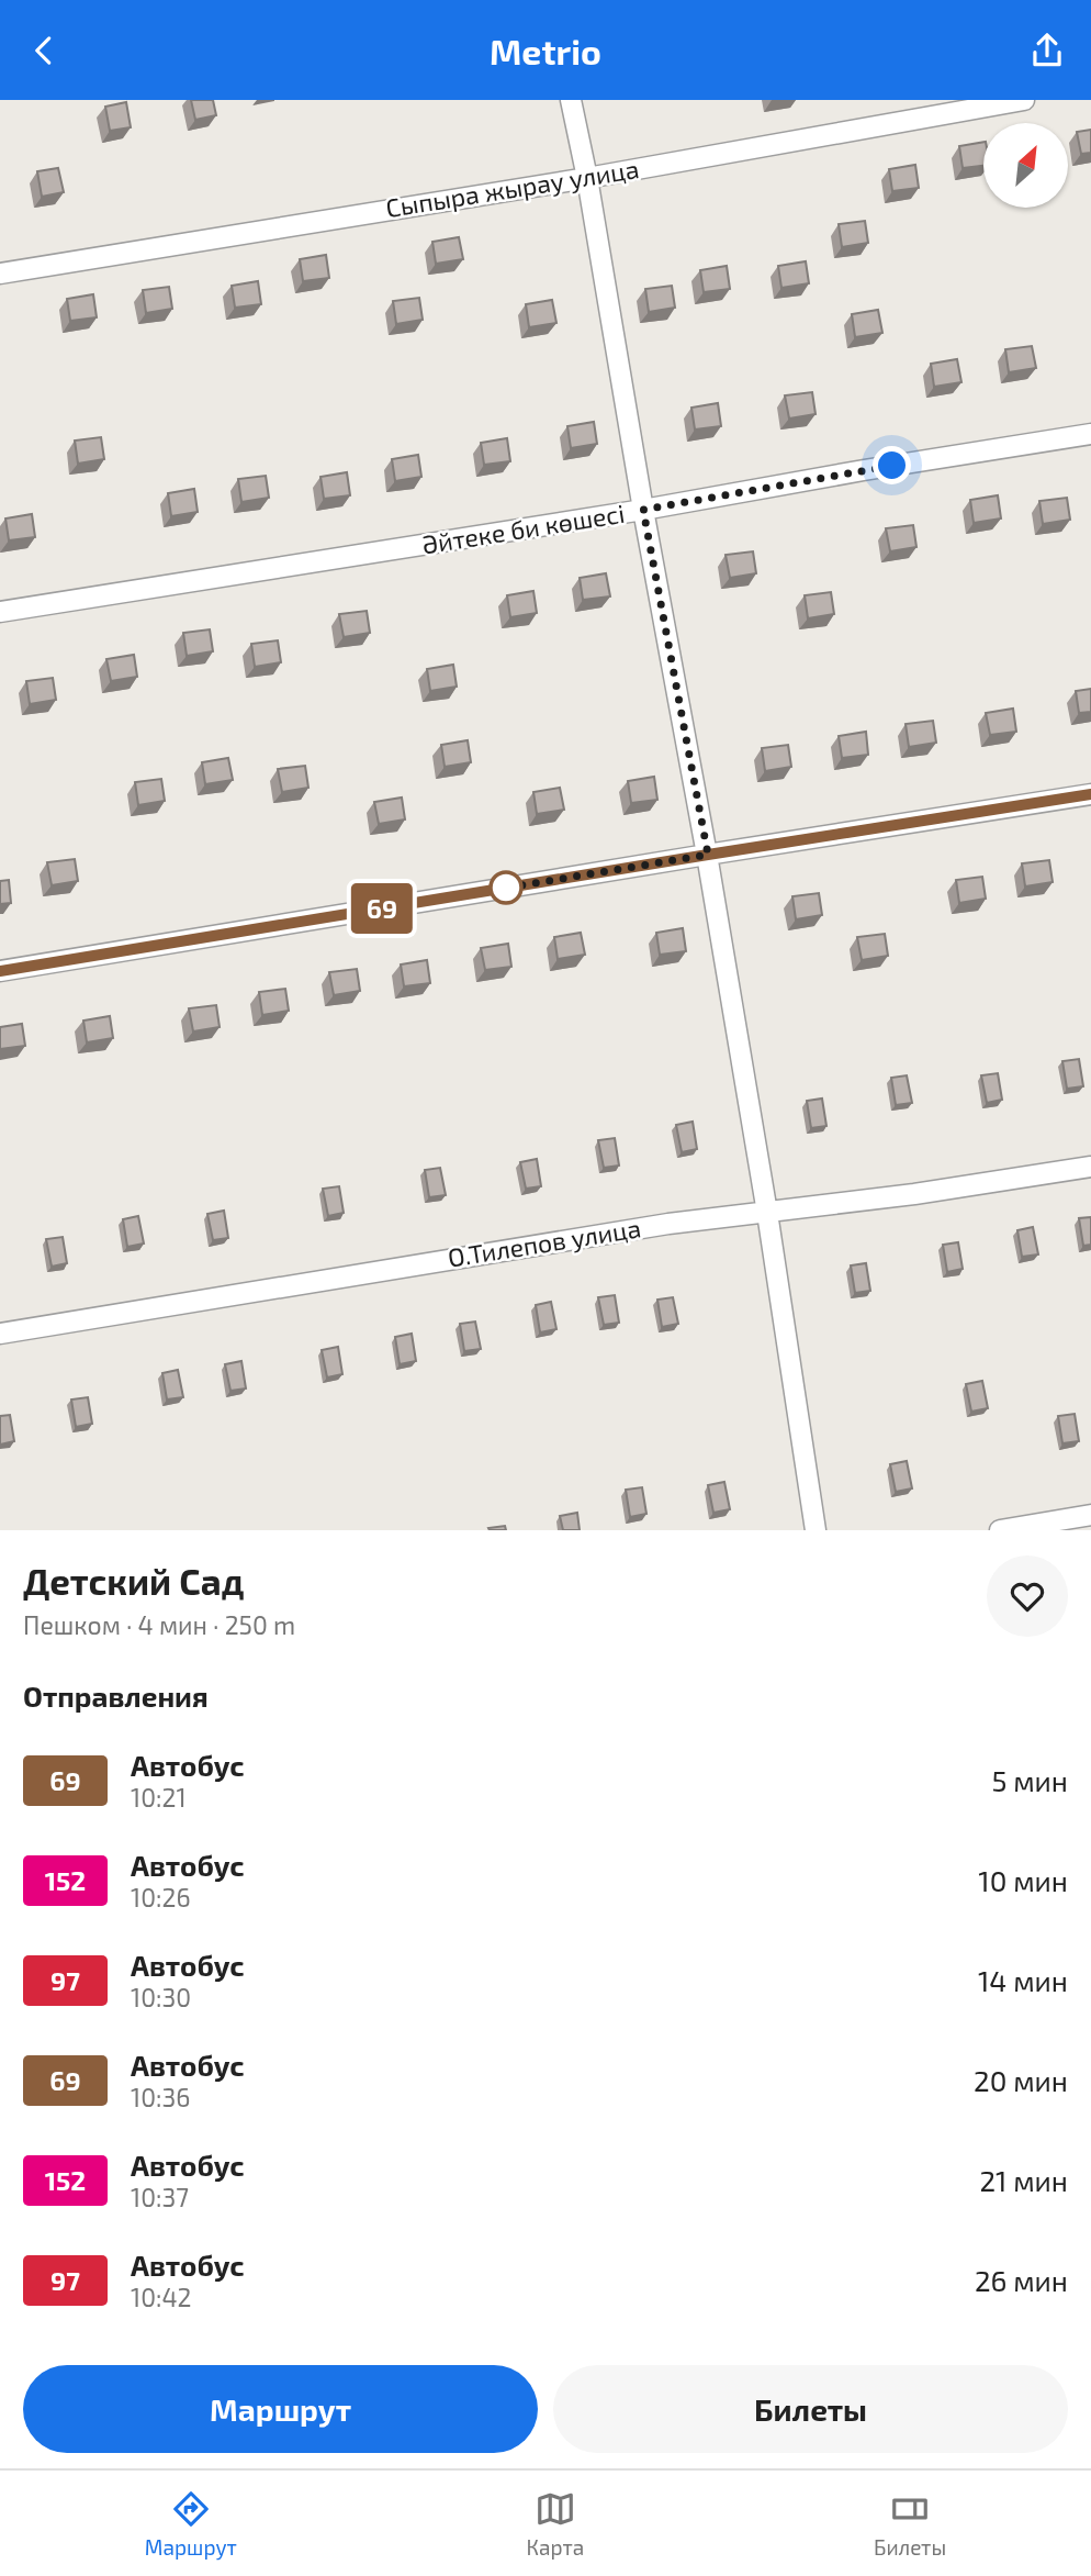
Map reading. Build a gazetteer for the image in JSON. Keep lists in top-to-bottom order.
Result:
{
  "streets": {
    "street": ["Сыпыра жырау улица", "Әйтеке би көшесі", "О.Тилепов улица"]
  },
  "lines": ["bus line 69"],
  "north": "top right",
  "page": {
    "header": "Metrio",
    "on_map": "69",
    "heading": [
      ["Детский Сад", "Пешком · 4 мин · 250 m"],
      "Отправления"
    ],
    "list": [
      {
        "mark": "69",
        "name": "Автобус",
        "note": "10:21",
        "value": "5 мин"
      },
      {
        "mark": "152",
        "name": "Автобус",
        "note": "10:26",
        "value": "10 мин"
      },
      {
        "mark": "97",
        "name": "Автобус",
        "note": "10:30",
        "value": "14 мин"
      },
      {
        "mark": "69",
        "name": "Автобус",
        "note": "10:36",
        "value": "20 мин"
      },
      {
        "mark": "152",
        "name": "Автобус",
        "note": "10:37",
        "value": "21 мин"
      },
      {
        "mark": "97",
        "name": "Автобус",
        "note": "10:42",
        "value": "26 мин"
      }
    ],
    "buttons": ["Маршрут", "Билеты"],
    "tabs": ["Маршрут", "Карта", "Билеты"]
  }
}
